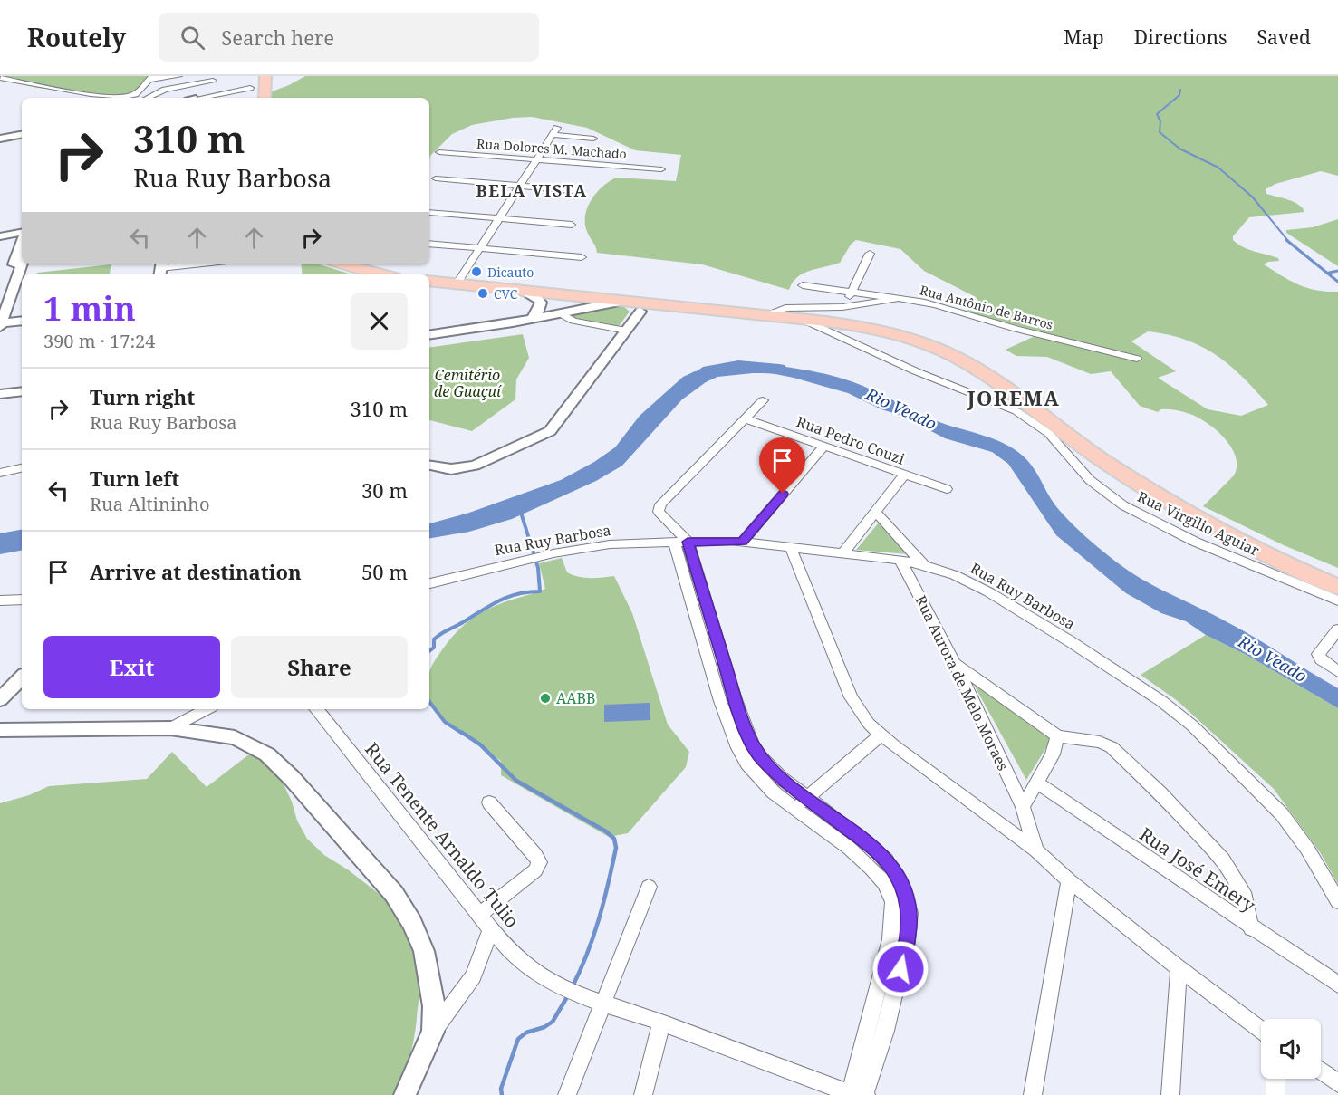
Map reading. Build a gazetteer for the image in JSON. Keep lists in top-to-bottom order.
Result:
{
  "streets": {
    "street": [
      "Rua Dolores M. Machado",
      "Rua Antônio de Barros",
      "Rua Pedro Couzi",
      "Rua Virgilio Aguiar",
      "Rua Ruy Barbosa",
      "Rua Aurora de Melo Moraes",
      "Rua Tenente Arnaldo Tulio",
      "Rua José Emery"
    ]
  },
  "crossings": [
    ["Rua Ruy Barbosa", "Rua Aurora de Melo Moraes"]
  ],
  "districts": ["BELA VISTA", "JOREMA"],
  "water": ["Rio Veado"],
  "parks": ["Cemitério de Guaçuí"],
  "places": ["Dicauto", "CVC", "AABB"],
  "page": {
    "header": "Routely",
    "search": "Search here",
    "nav": ["Map", "Directions", "Saved"],
    "turn": ["310 m", "Rua Ruy Barbosa"],
    "heading": ["1 min", "390 m · 17:24"],
    "list": [
      {
        "name": "Turn right",
        "note": "Rua Ruy Barbosa",
        "value": "310 m"
      },
      {
        "name": "Turn left",
        "note": "Rua Altininho",
        "value": "30 m"
      },
      {
        "name": "Arrive at destination",
        "value": "50 m"
      }
    ],
    "buttons": ["Exit", "Share"]
  }
}
